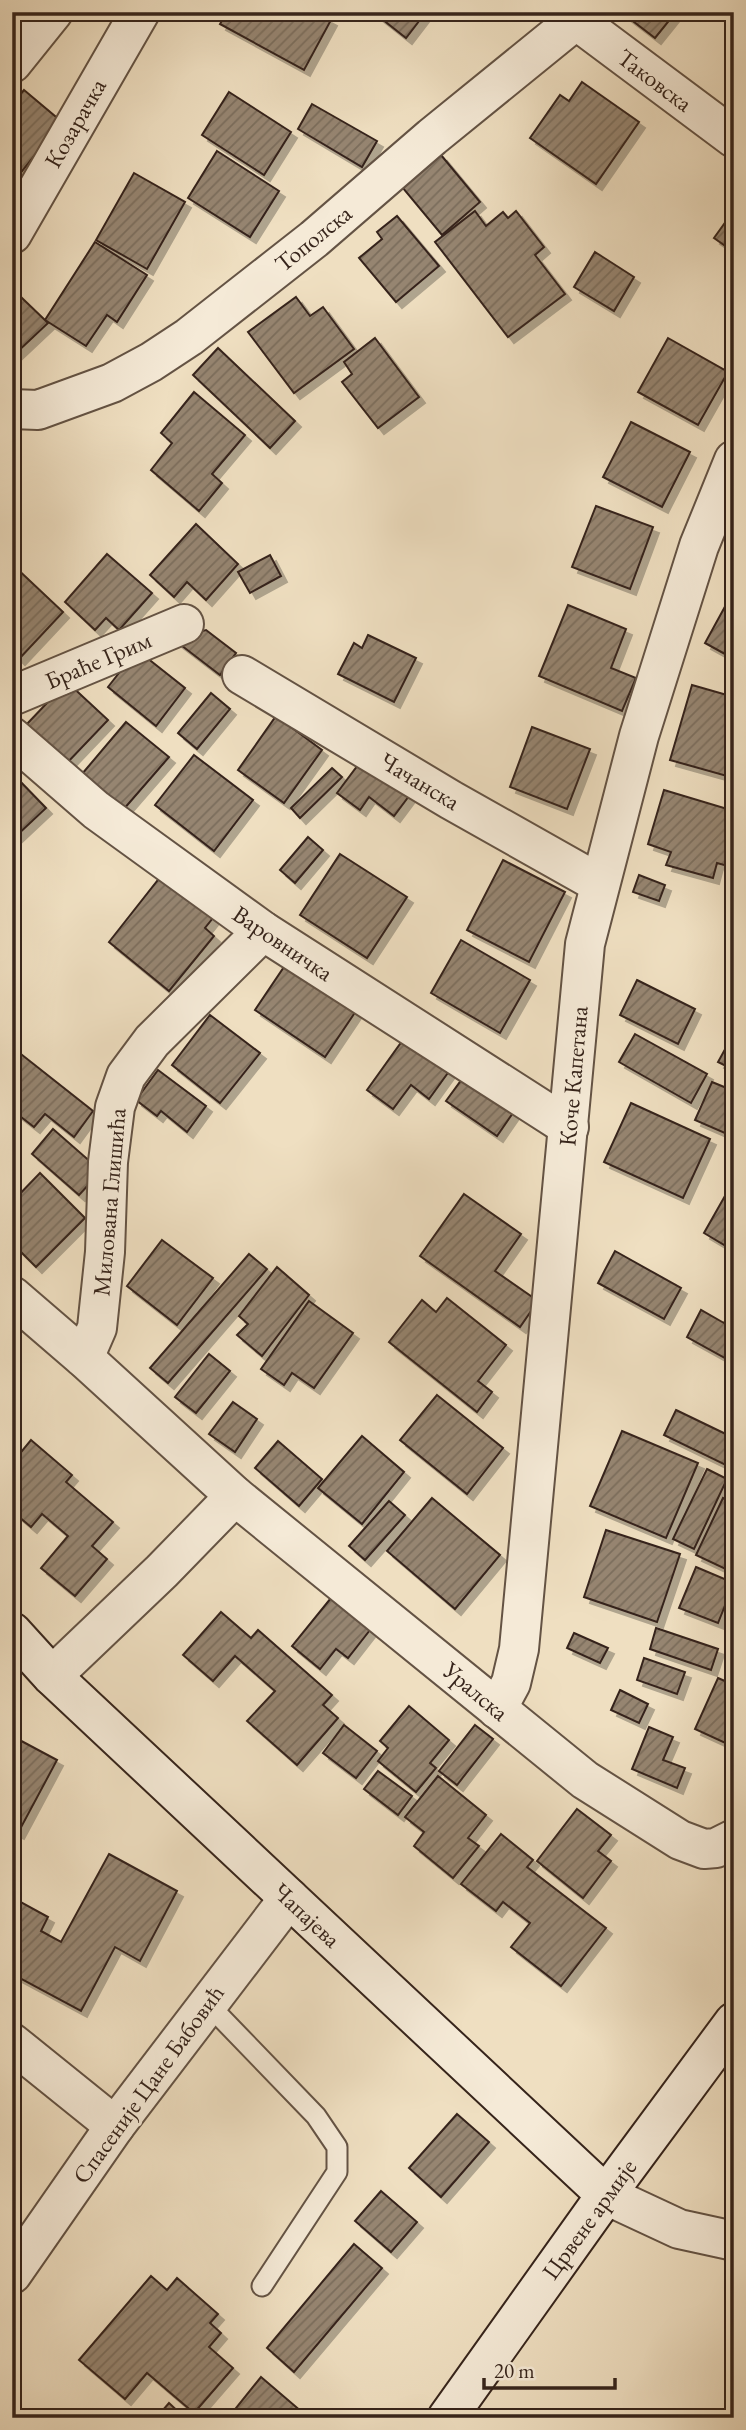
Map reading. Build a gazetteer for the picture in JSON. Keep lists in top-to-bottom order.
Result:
{
  "streets": {
    "street": [
      "Таковска",
      "Козарачка",
      "Тополска",
      "Браће Грим",
      "Чачанска",
      "Варовничка",
      "Коче Капетана",
      "Милована Глишића",
      "Уралска",
      "Чапајева",
      "Спасеније Цане Бабовић",
      "Црвене армије"
    ]
  },
  "crossings": [
    ["Таковска", "Тополска"],
    ["Чачанска", "Коче Капетана"],
    ["Варовничка", "Коче Капетана"],
    ["Варовничка", "Милована Глишића"],
    ["Коче Капетана", "Уралска"],
    ["Милована Глишића", "Уралска"],
    ["Чапајева", "Спасеније Цане Бабовић"],
    ["Чапајева", "Црвене армије"]
  ],
  "scale_bar": "20 m"
}
